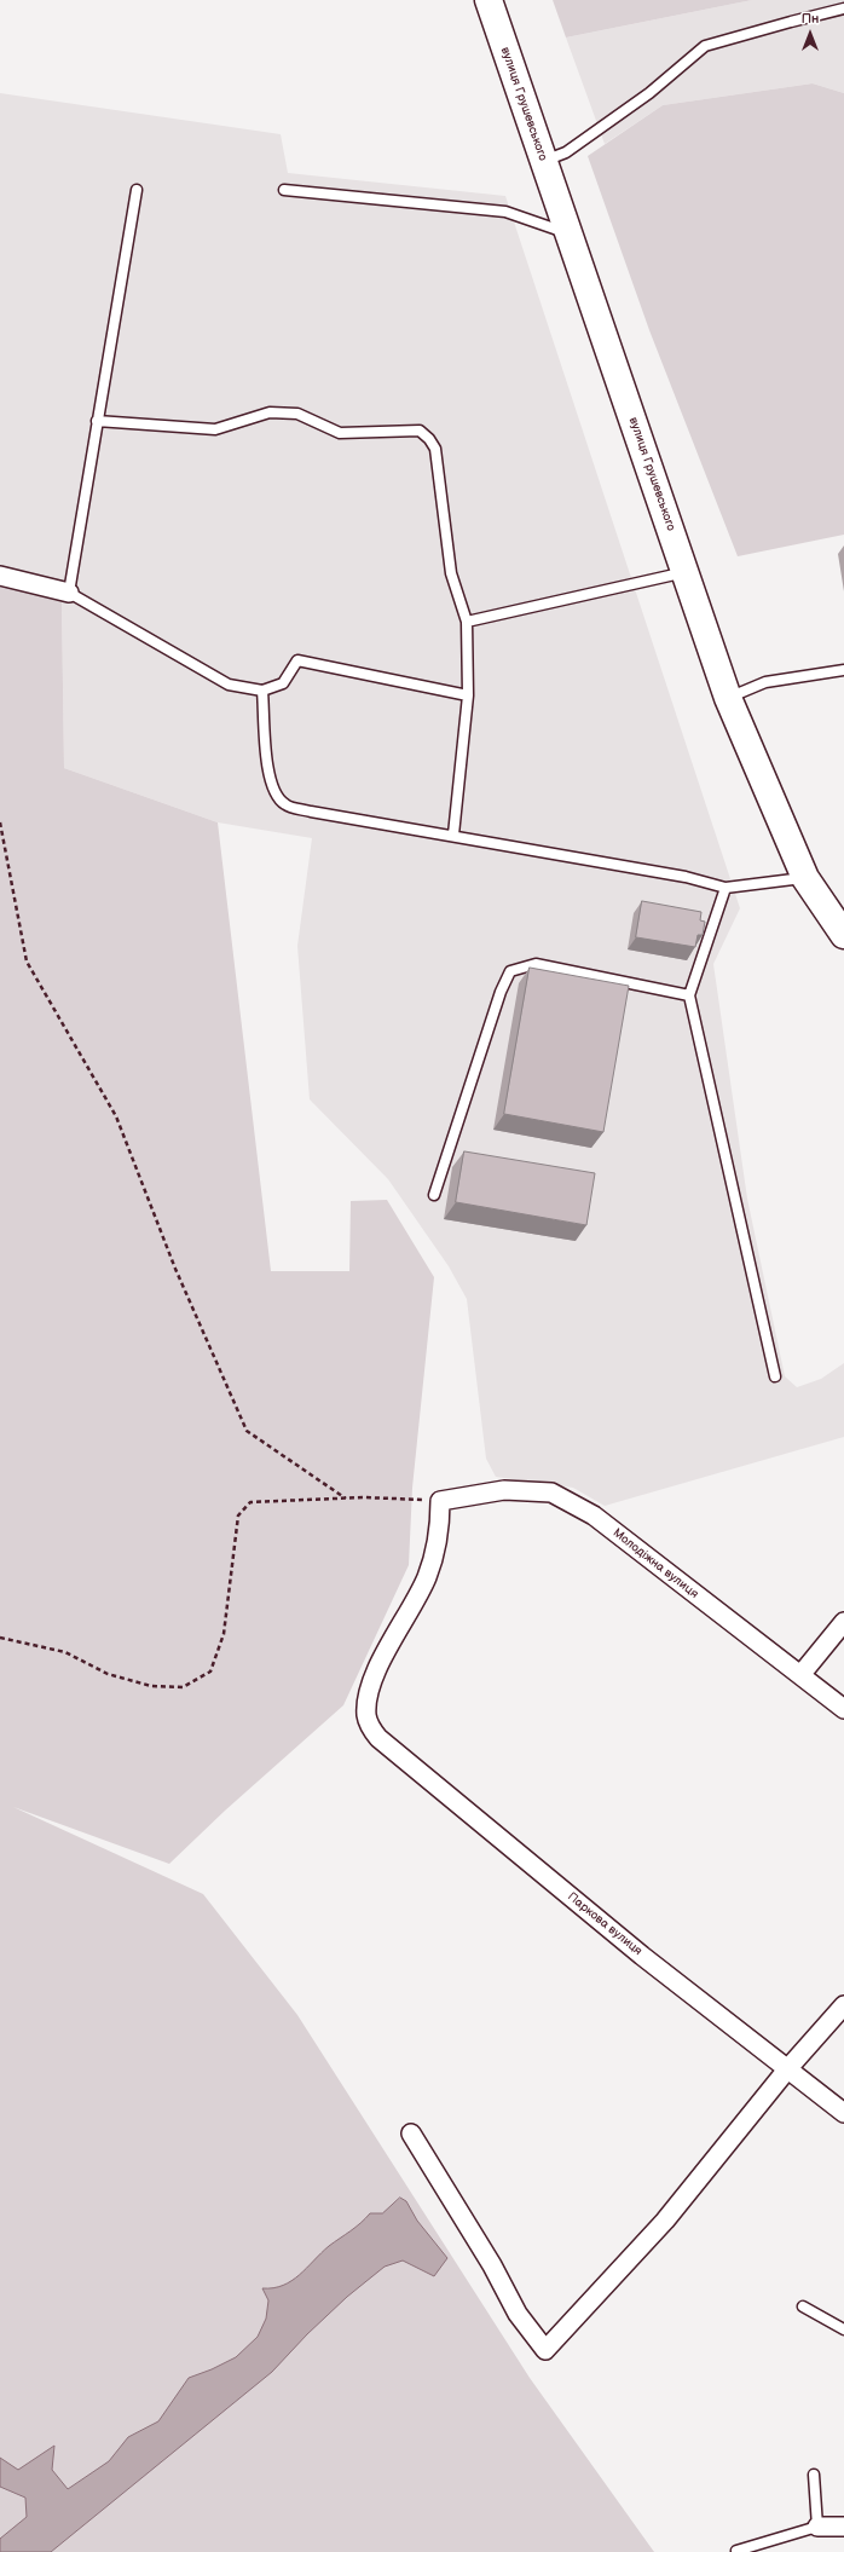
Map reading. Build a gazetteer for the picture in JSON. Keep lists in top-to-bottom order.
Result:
{
  "streets": {
    "main road": ["вулиця Грушевського"],
    "street": ["Молодіжна вулиця", "Паркова вулиця"]
  },
  "crossings": [
    ["Молодіжна вулиця", "Паркова вулиця"]
  ],
  "north": "top"
}
